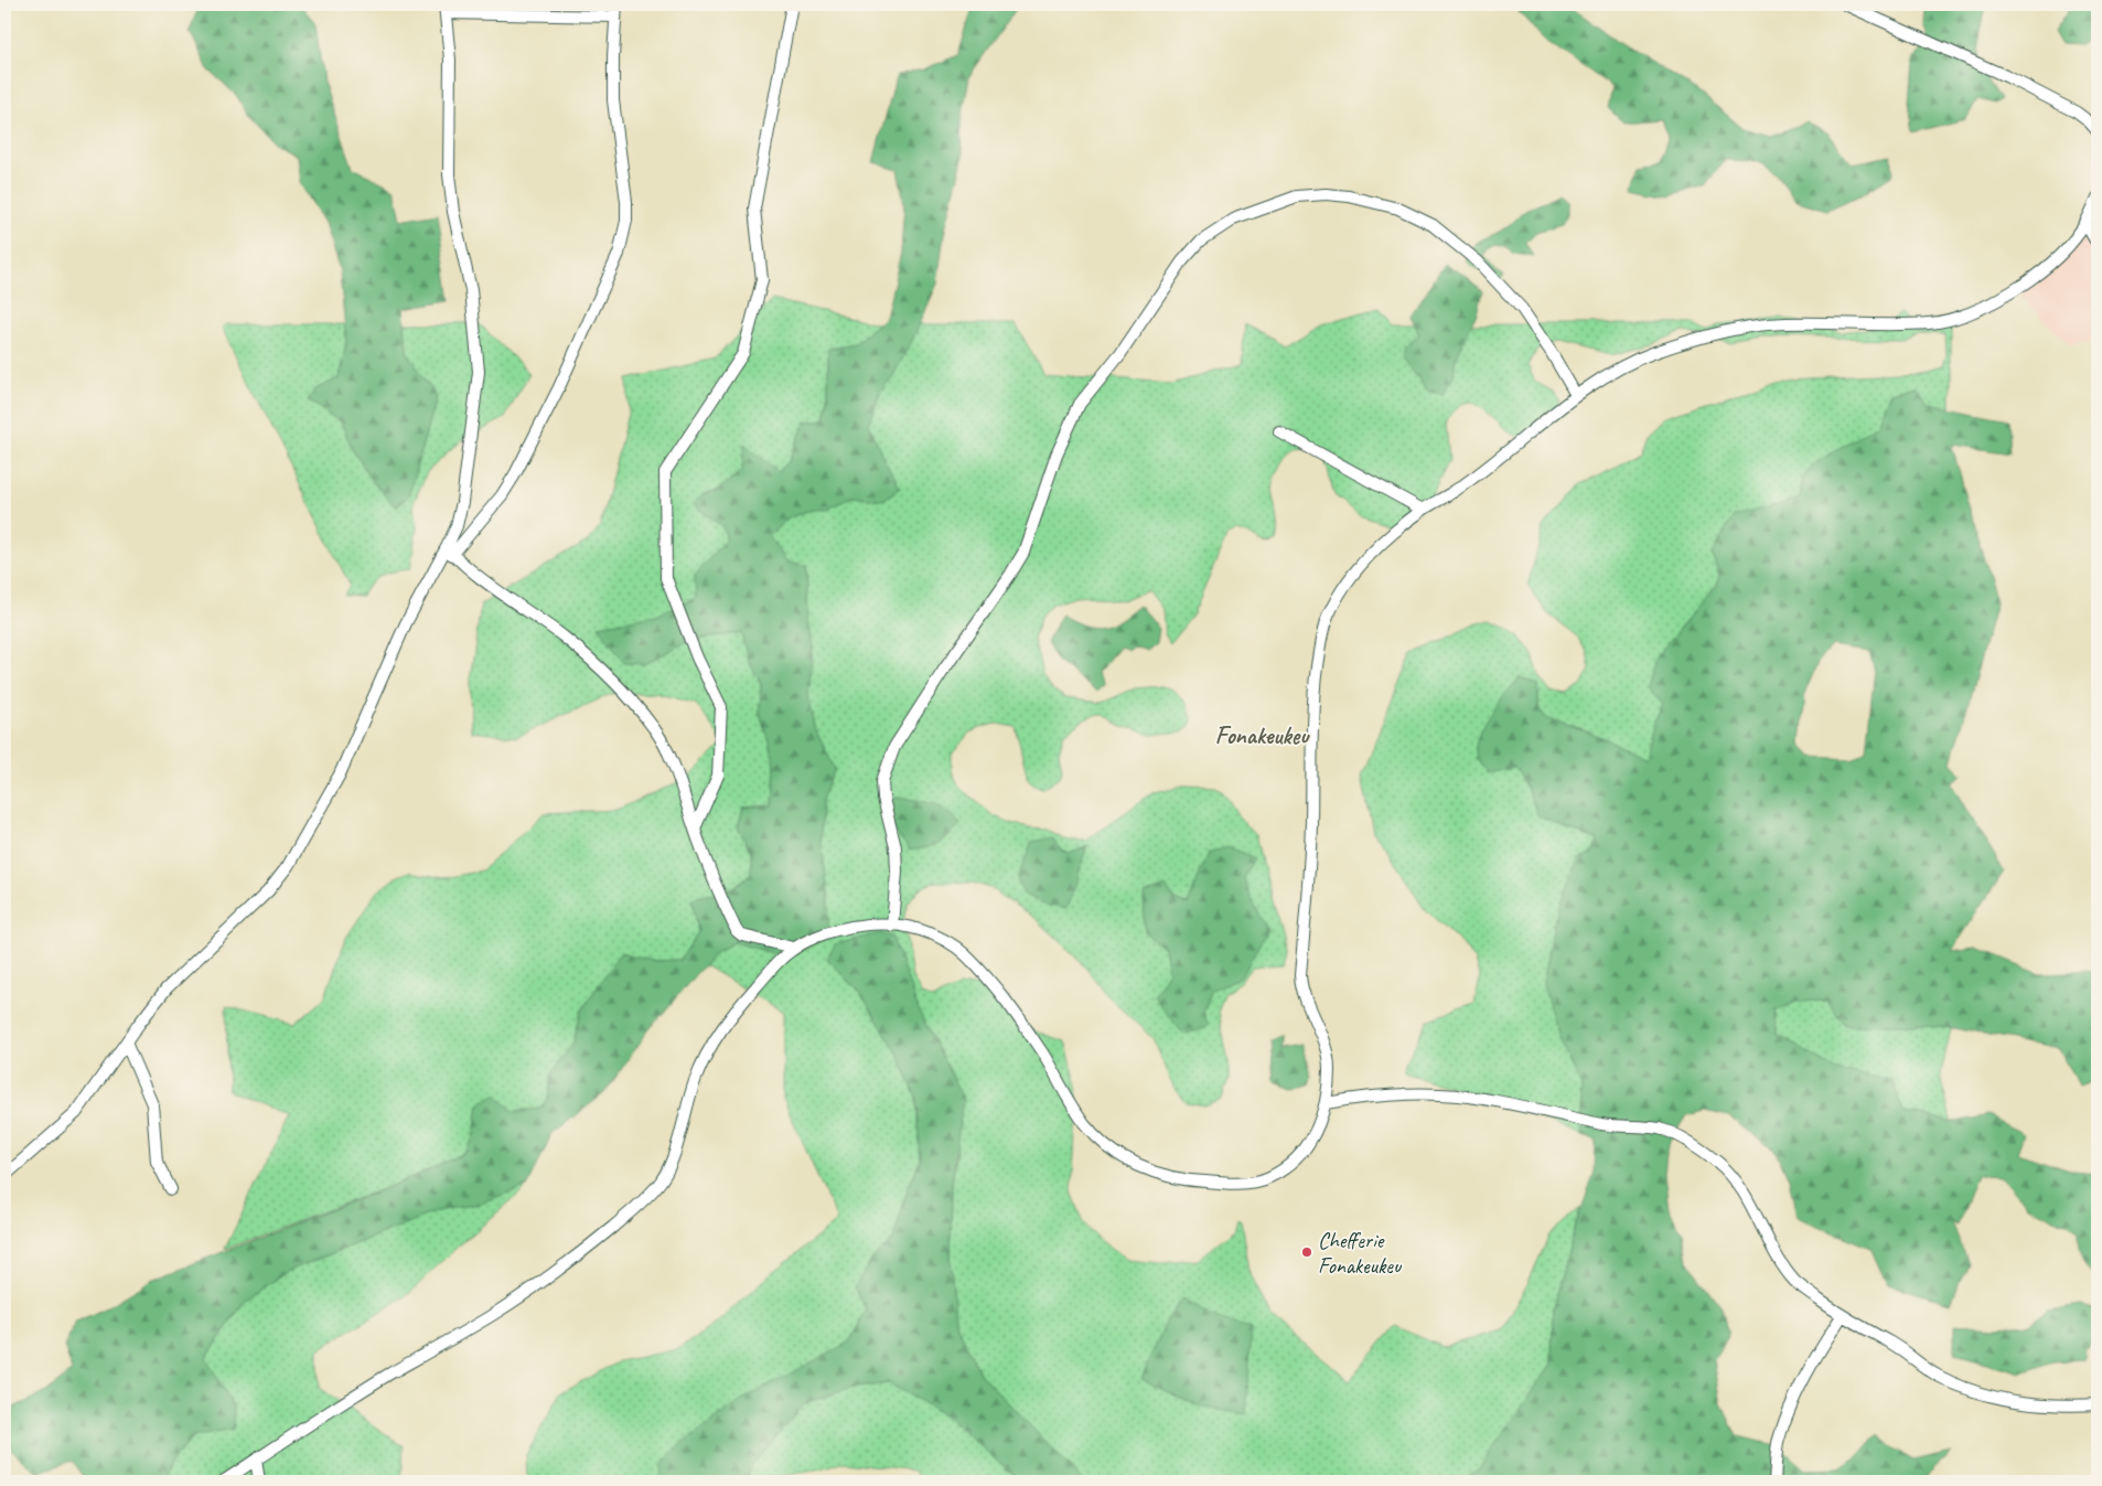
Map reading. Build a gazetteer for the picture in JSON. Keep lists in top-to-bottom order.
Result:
{
  "districts": ["Fonakeukeu"],
  "places": ["Chefferie Fonakeukeu"]
}
